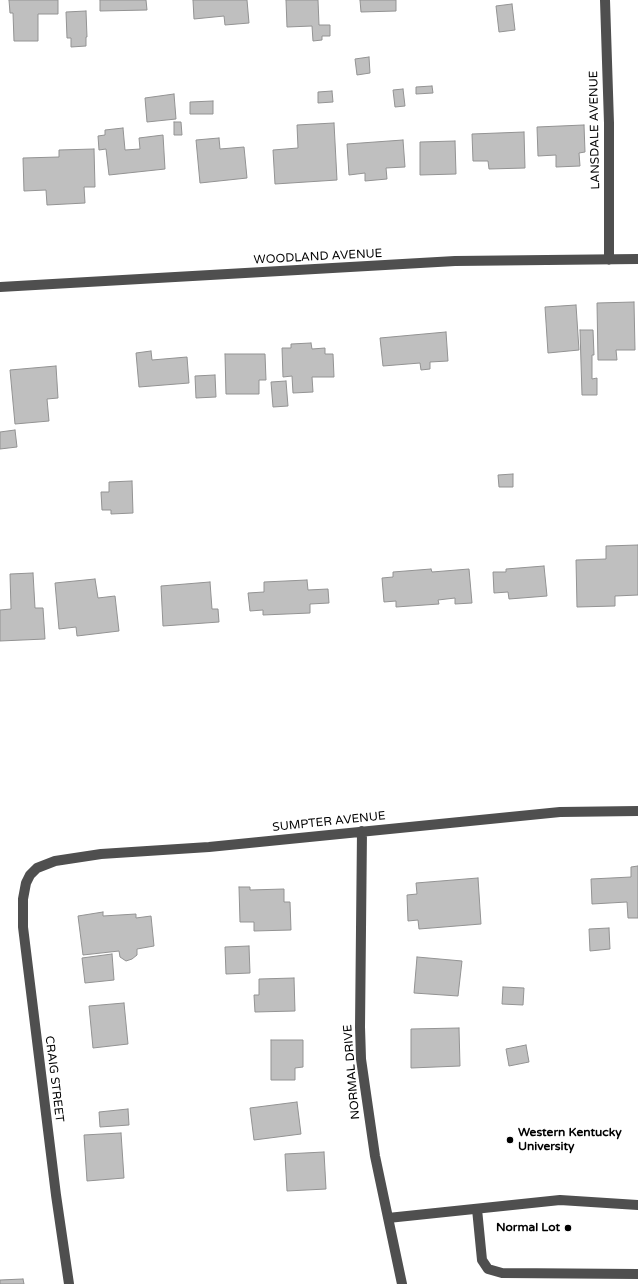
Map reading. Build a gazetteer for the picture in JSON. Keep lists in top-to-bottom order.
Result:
{
  "streets": {
    "street": [
      "LANSDALE AVENUE",
      "WOODLAND AVENUE",
      "SUMPTER AVENUE",
      "NORMAL DRIVE",
      "CRAIG STREET"
    ]
  },
  "crossings": [
    ["LANSDALE AVENUE", "WOODLAND AVENUE"],
    ["SUMPTER AVENUE", "NORMAL DRIVE"],
    ["SUMPTER AVENUE", "CRAIG STREET"]
  ],
  "places": ["Western Kentucky University", "Normal Lot"]
}
